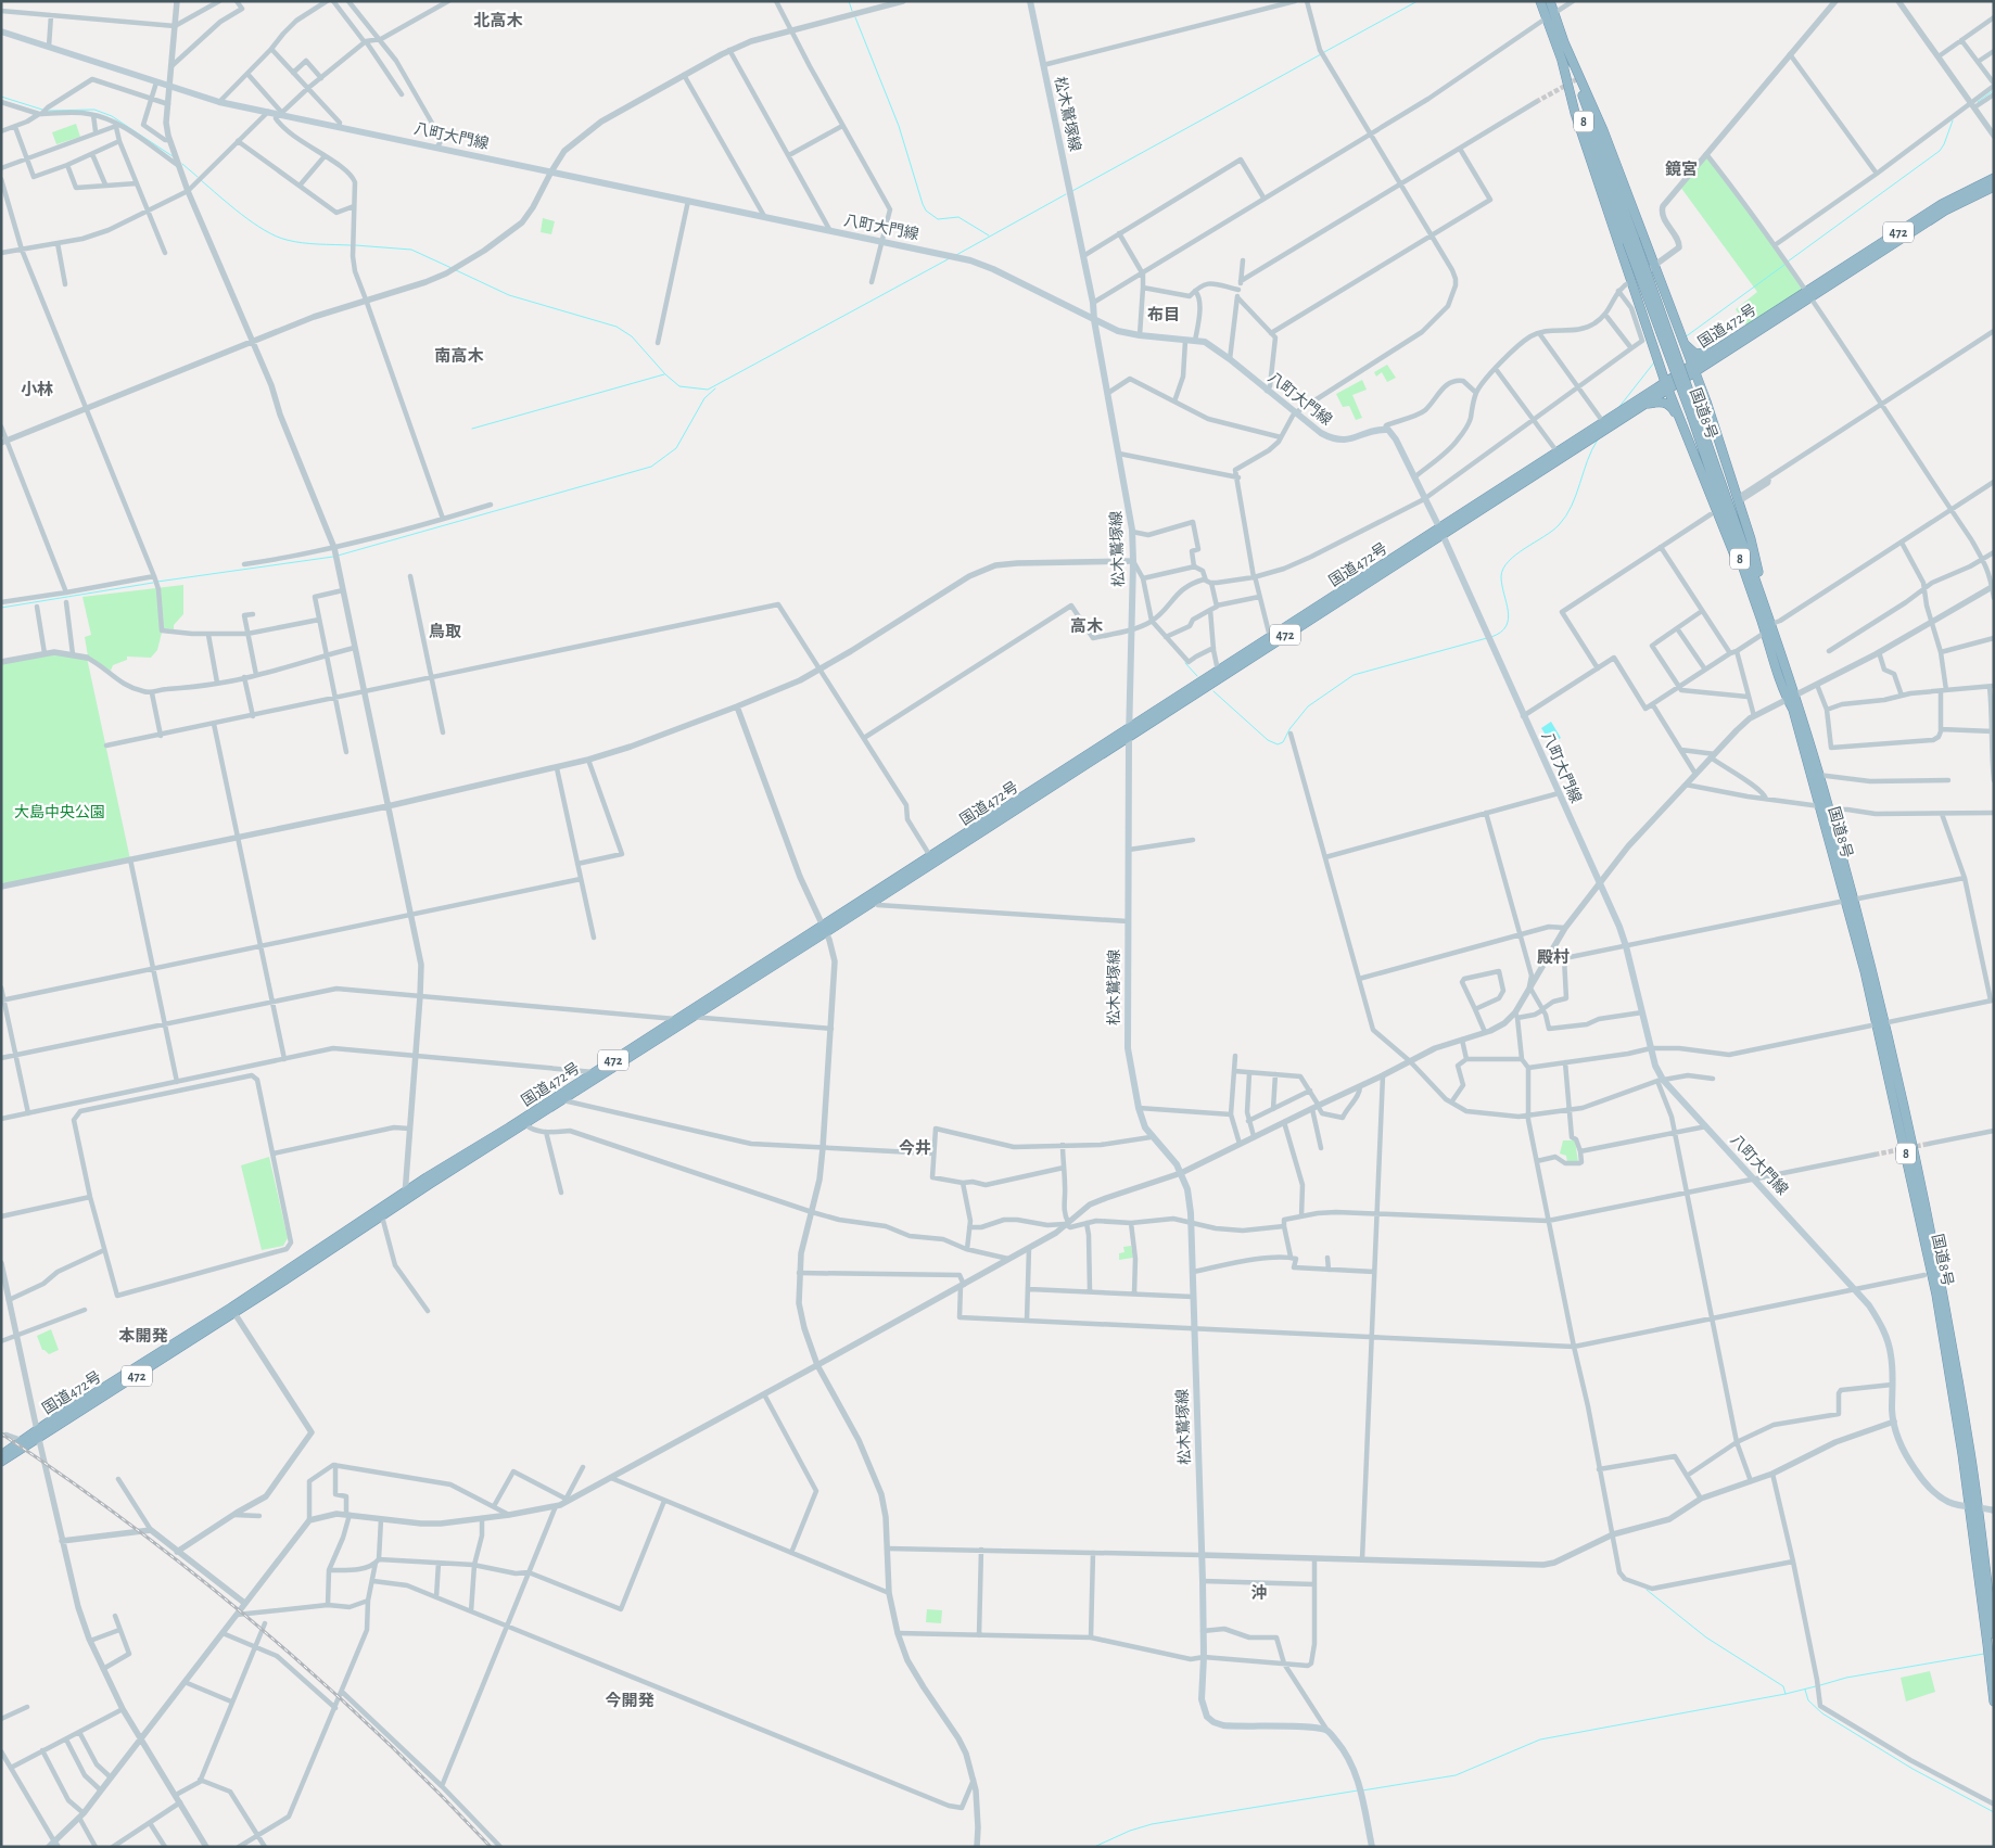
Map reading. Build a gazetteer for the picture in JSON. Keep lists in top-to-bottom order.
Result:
{
  "streets": {
    "highway": [
      "8",
      "472",
      "国道472号",
      "国道8号"
    ],
    "main road": ["松木鷲塚線", "八町大門線"]
  },
  "crossings": [
    ["松木鷲塚線", "八町大門線"],
    ["松木鷲塚線", "国道472号"],
    ["8", "国道472号"],
    ["8", "国道8号"],
    ["八町大門線", "国道472号"],
    ["八町大門線", "国道8号"]
  ],
  "districts": [
    "北高木",
    "鏡宮",
    "布目",
    "南高木",
    "小林",
    "高木",
    "鳥取",
    "殿村",
    "今井",
    "本開発",
    "沖",
    "今開発"
  ],
  "parks": ["大島中央公園"]
}
